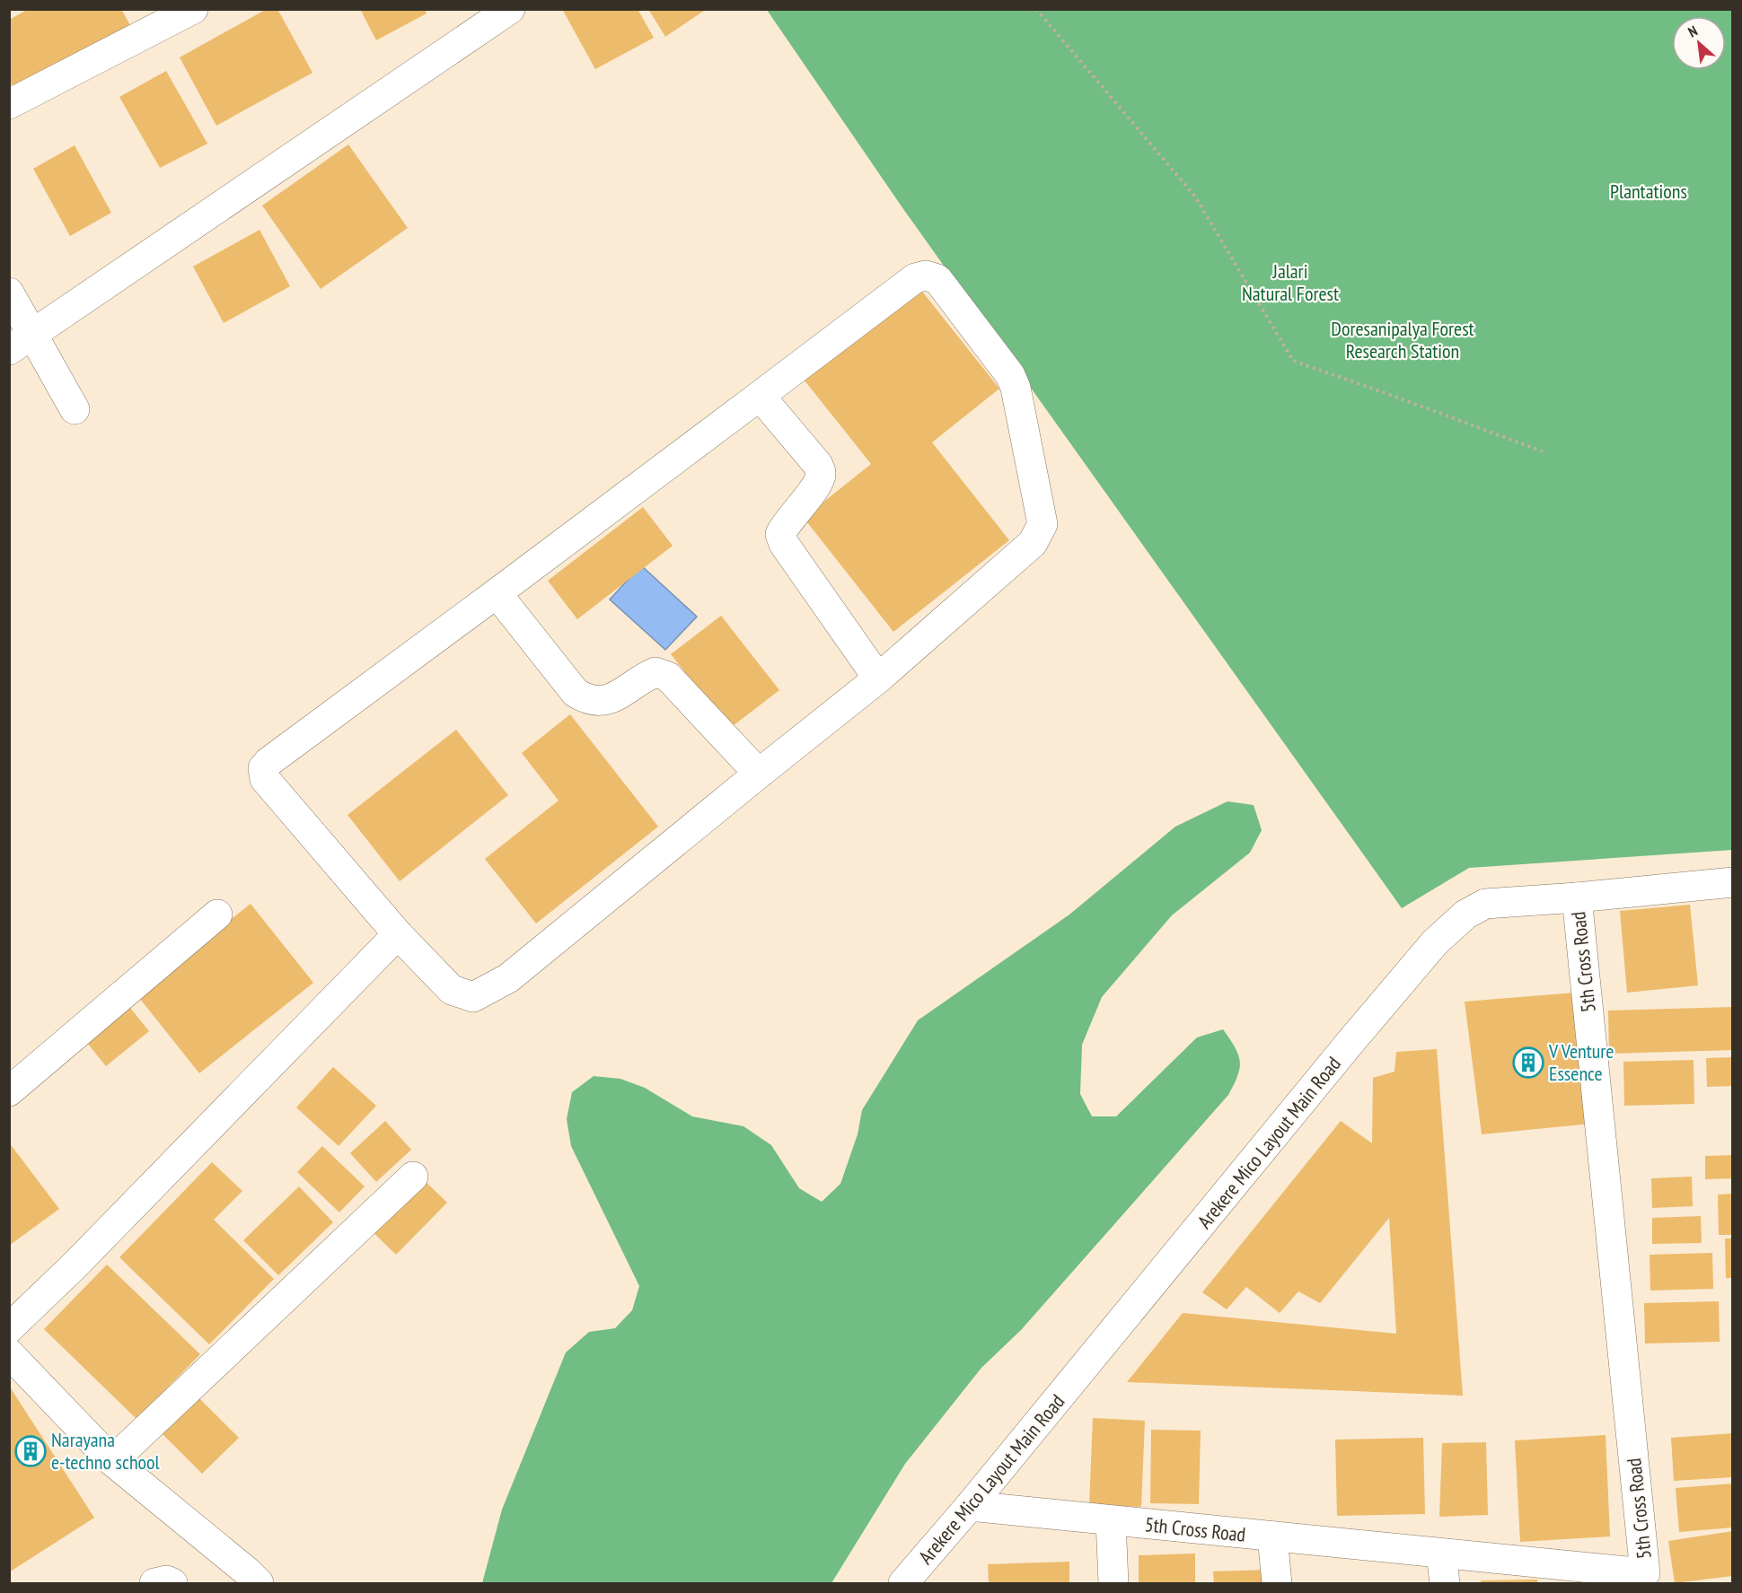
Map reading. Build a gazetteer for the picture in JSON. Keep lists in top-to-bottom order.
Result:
{
  "streets": {
    "street": ["5th Cross Road", "Arekere Mico Layout Main Road"]
  },
  "crossings": [
    ["5th Cross Road", "Arekere Mico Layout Main Road"]
  ],
  "parks": ["Plantations", "Jalari Natural Forest", "Doresanipalya Forest Research Station"],
  "places": {
    "building": ["V Venture Essence", "Narayana e-techno school"]
  },
  "north": "top left"
}
